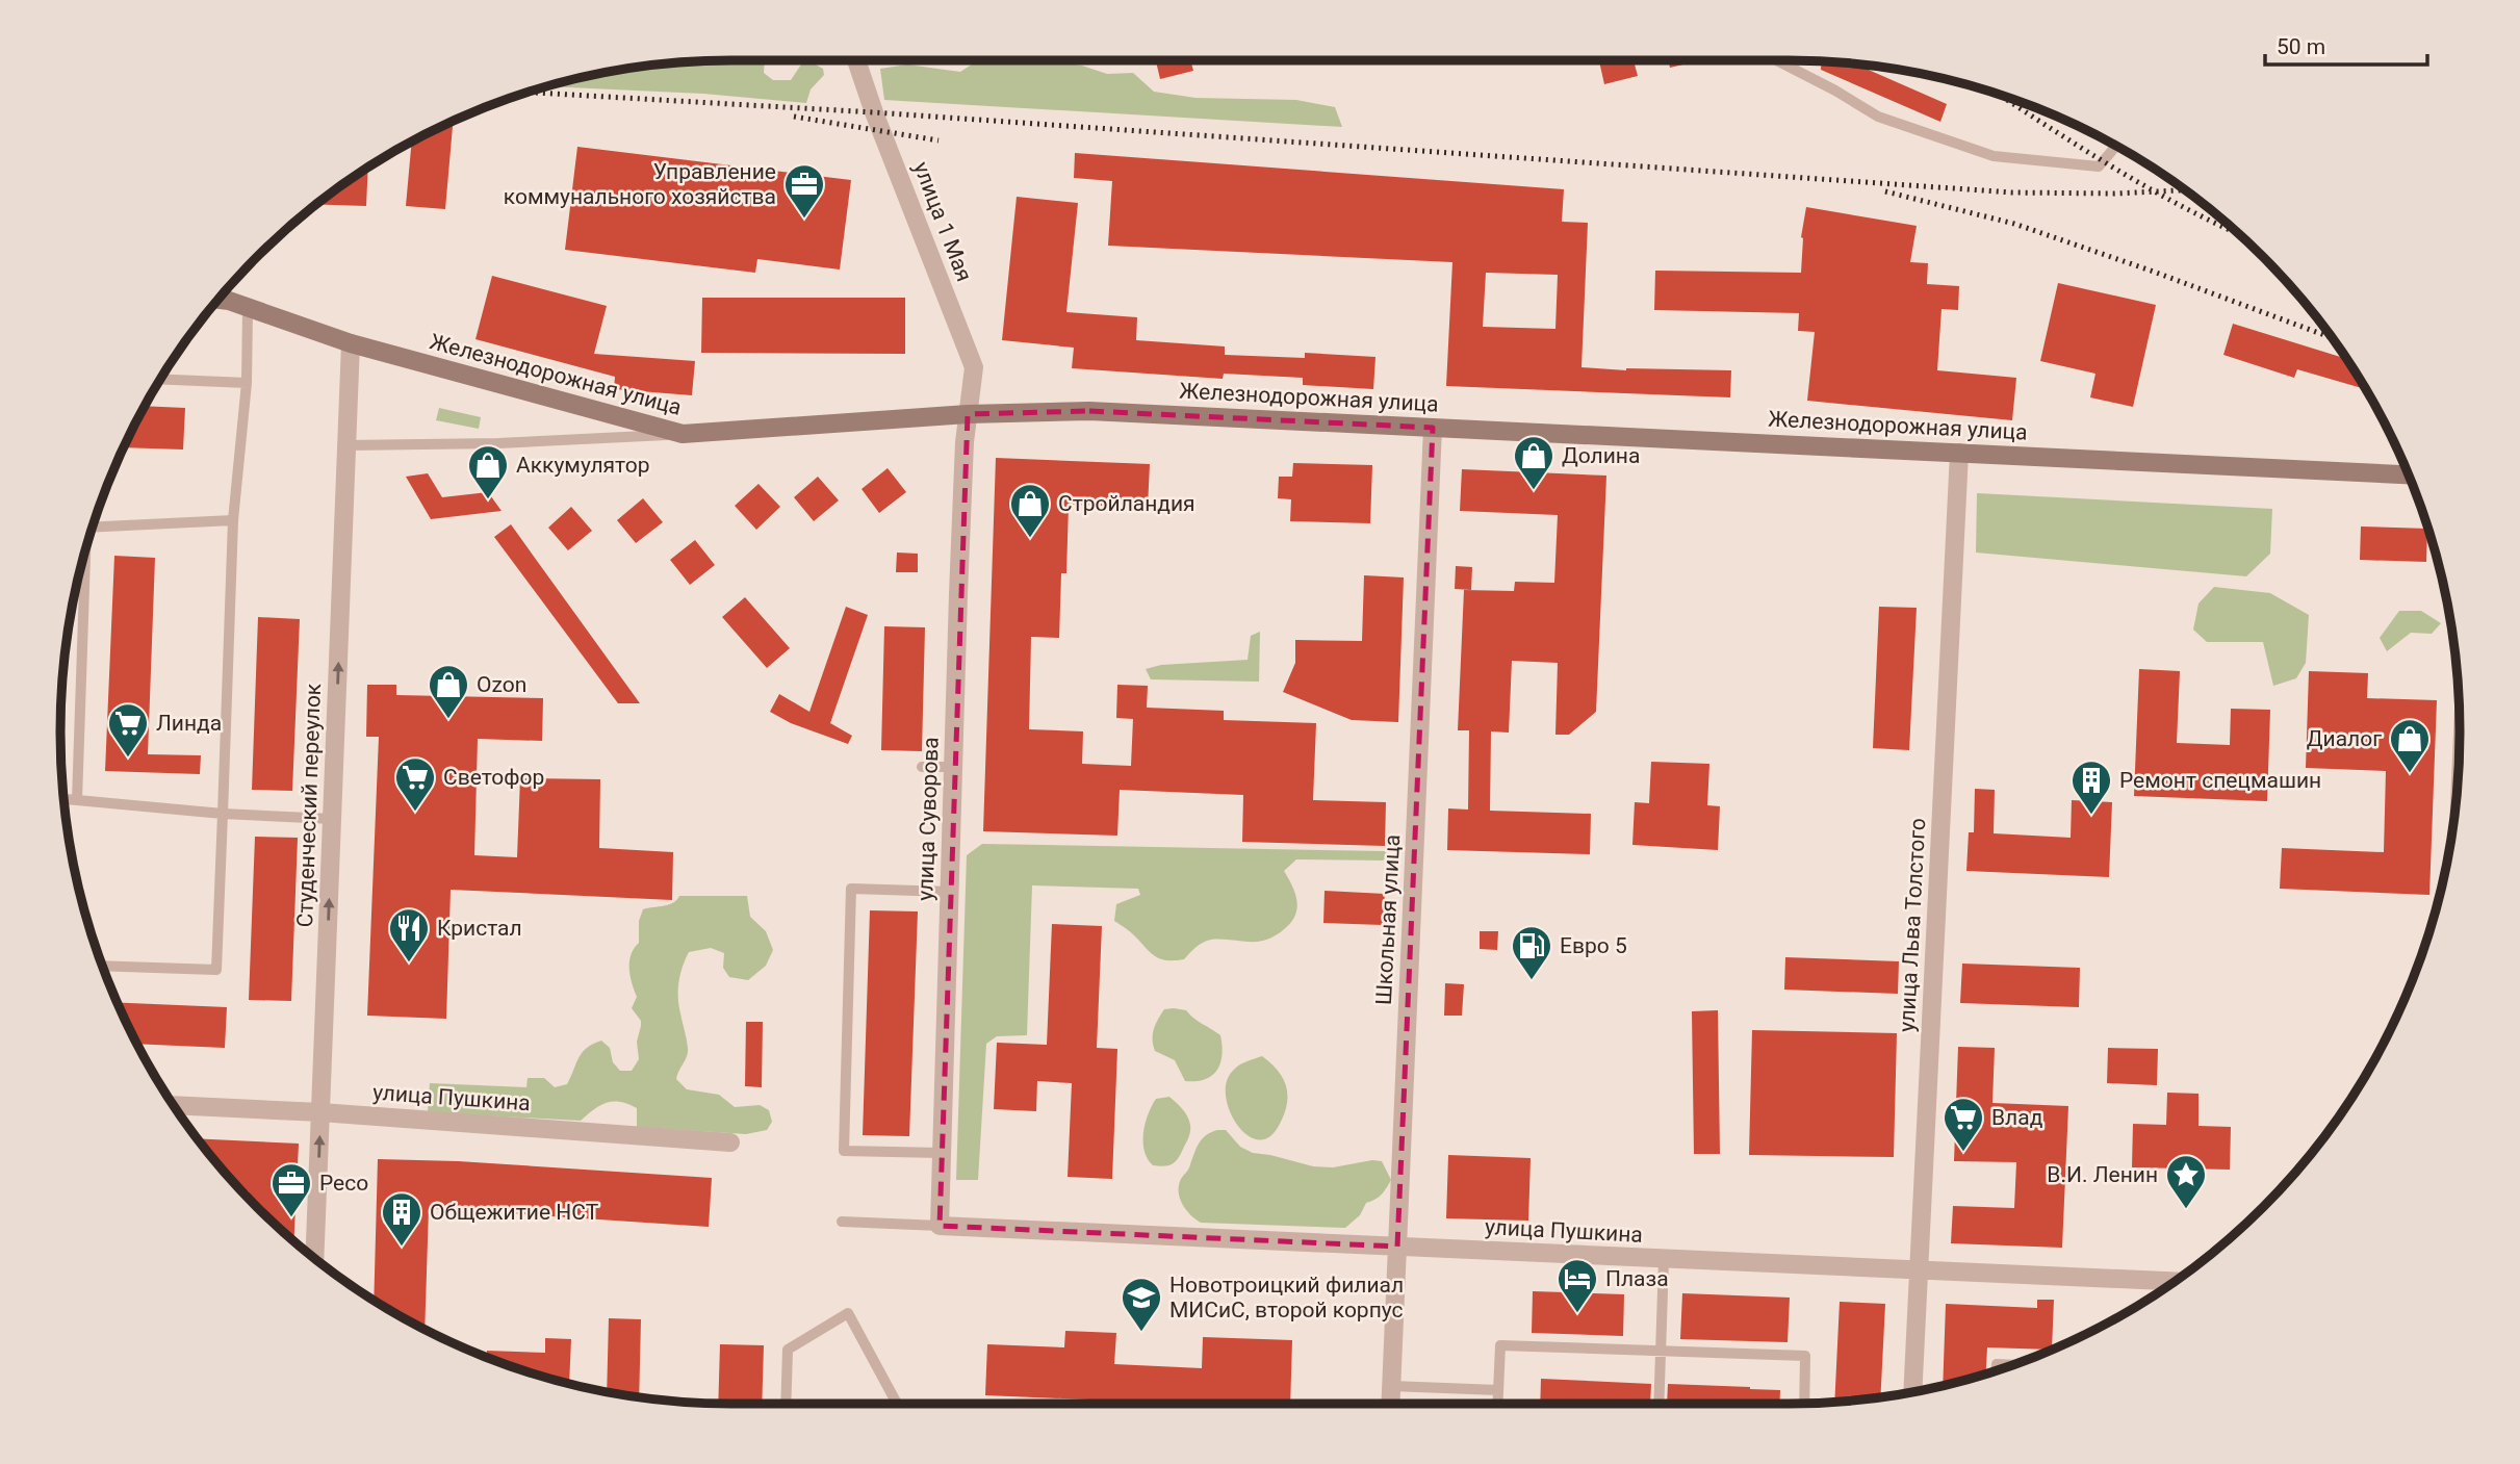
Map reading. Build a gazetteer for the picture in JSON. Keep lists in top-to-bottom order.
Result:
{
  "streets": {
    "main road": ["Железнодорожная улица"],
    "street": [
      "улица 1 Мая",
      "Студенческий переулок",
      "улица Суворова",
      "Школьная улица",
      "улица Льва Толстого",
      "улица Пушкина"
    ]
  },
  "crossings": [
    ["улица 1 Мая", "Железнодорожная улица"],
    ["улица 1 Мая", "улица Суворова"],
    ["Железнодорожная улица", "Студенческий переулок"],
    ["Железнодорожная улица", "улица Суворова"],
    ["Железнодорожная улица", "Школьная улица"],
    ["Железнодорожная улица", "улица Льва Толстого"],
    ["Студенческий переулок", "улица Пушкина"],
    ["улица Суворова", "улица Пушкина"],
    ["Школьная улица", "улица Пушкина"],
    ["улица Льва Толстого", "улица Пушкина"]
  ],
  "one_way": ["Студенческий переулок"],
  "places": {
    "office": ["Управление коммунального хозяйства", "Ресо"],
    "shop": [
      "Долина",
      "Аккумулятор",
      "Стройландия",
      "Ozon",
      "Диалог"
    ],
    "supermarket": ["Линда", "Светофор", "Влад"],
    "building": ["Ремонт спецмашин", "Общежитие НСТ"],
    "restaurant": ["Кристал"],
    "fuel station": ["Евро 5"],
    "place": ["В.И. Ленин"],
    "hotel": ["Плаза"],
    "school or university": ["Новотроицкий филиал МИСиС, второй корпус"]
  },
  "scale_bar": "50 m"
}
